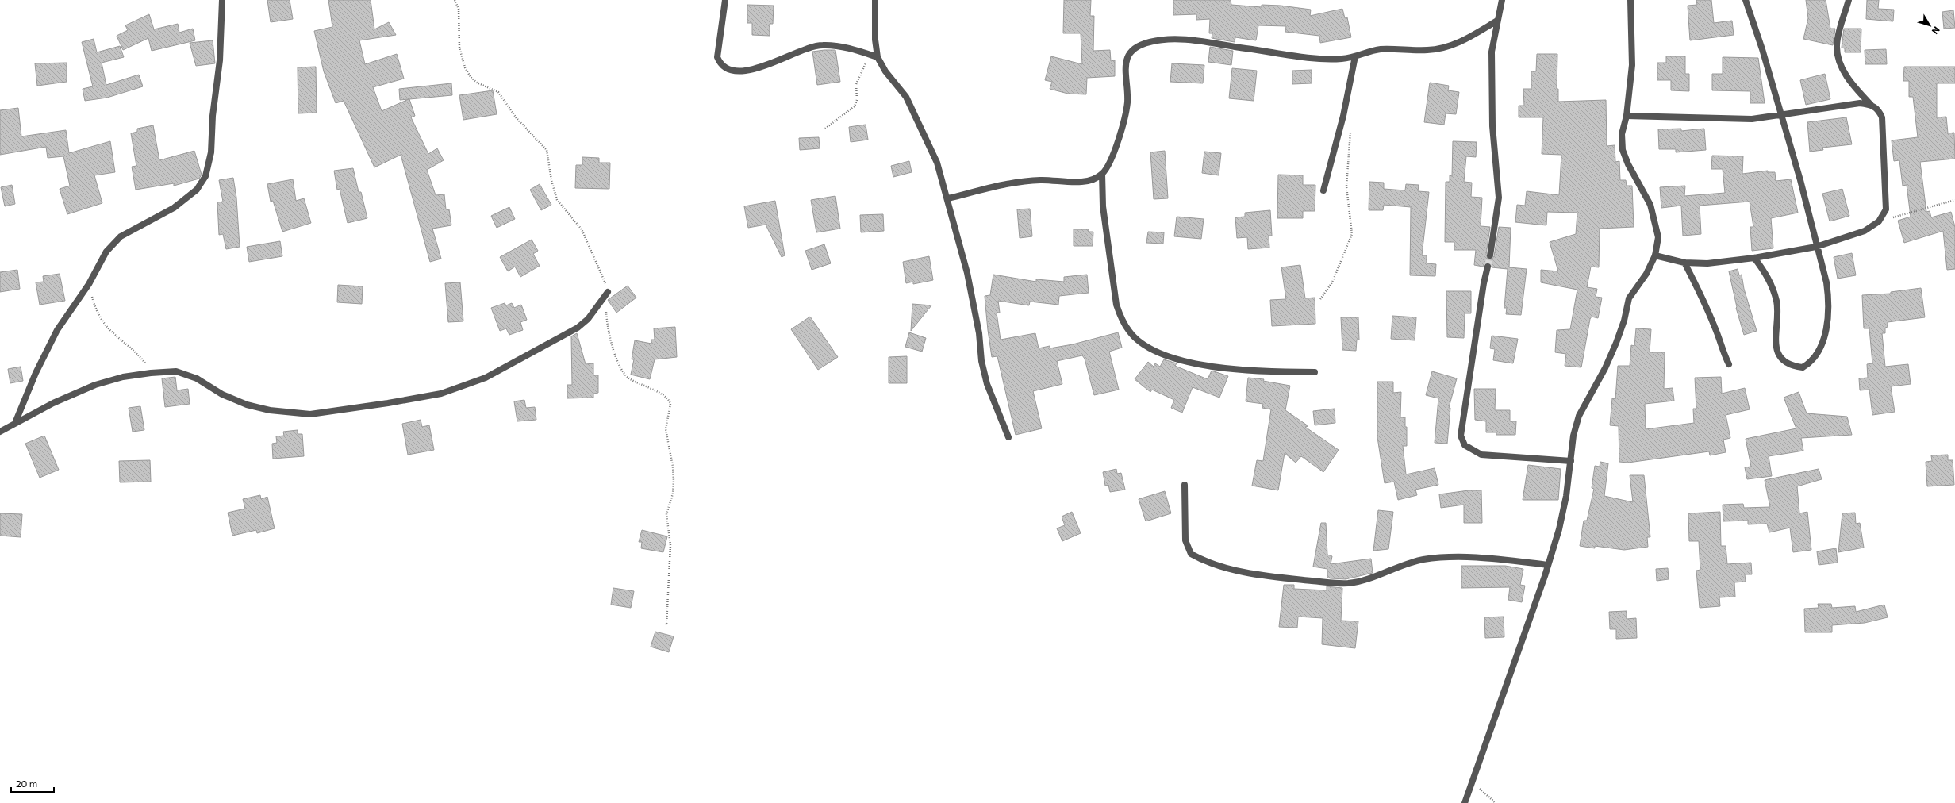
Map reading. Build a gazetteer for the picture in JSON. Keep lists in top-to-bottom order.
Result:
{
  "scale_bar": "20 m",
  "north": "bottom right"
}
